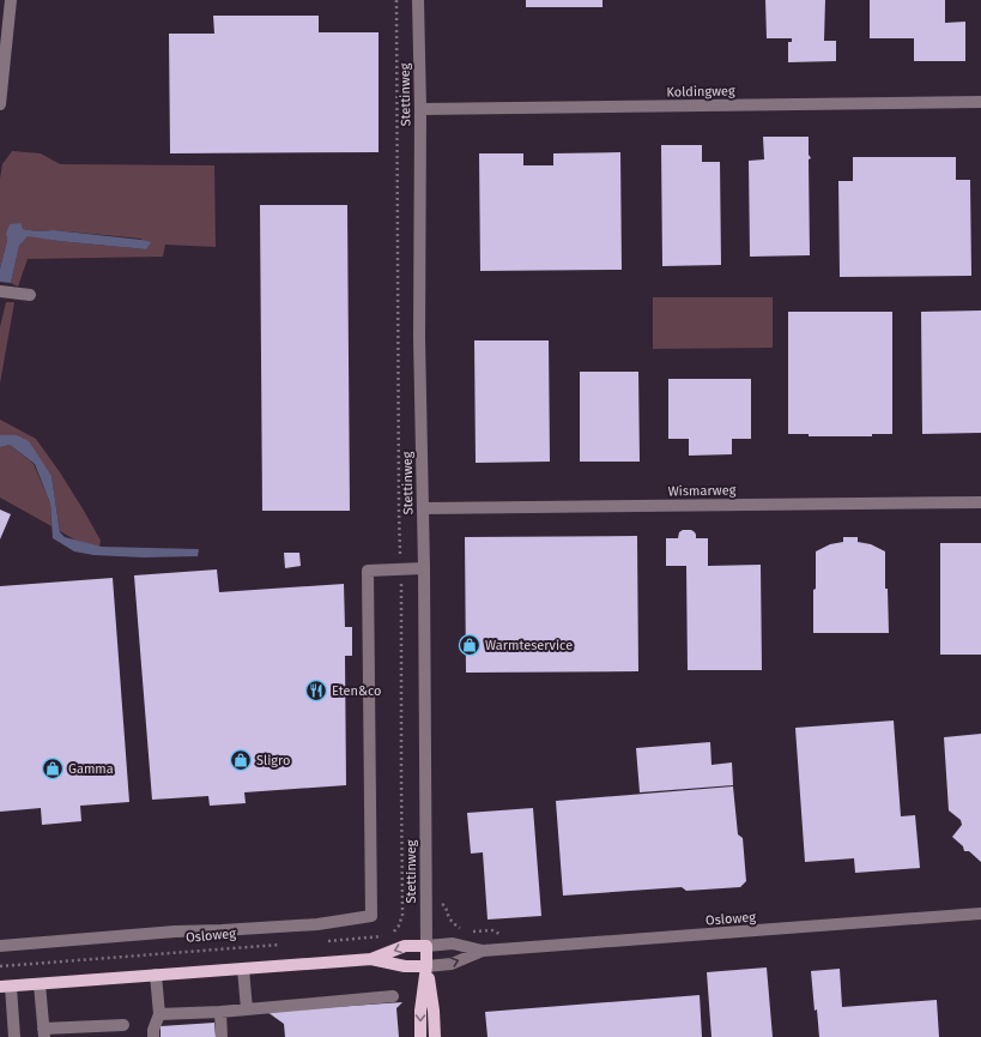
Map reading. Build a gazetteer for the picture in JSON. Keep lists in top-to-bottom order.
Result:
{
  "streets": {
    "main road": ["Stettinweg", "Osloweg"],
    "street": ["Koldingweg", "Wismarweg"]
  },
  "crossings": [
    ["Koldingweg", "Stettinweg"],
    ["Stettinweg", "Wismarweg"],
    ["Stettinweg", "Osloweg"]
  ],
  "places": {
    "shop": ["Warmteservice", "Sligro", "Gamma"],
    "restaurant": ["Eten&co"]
  }
}
